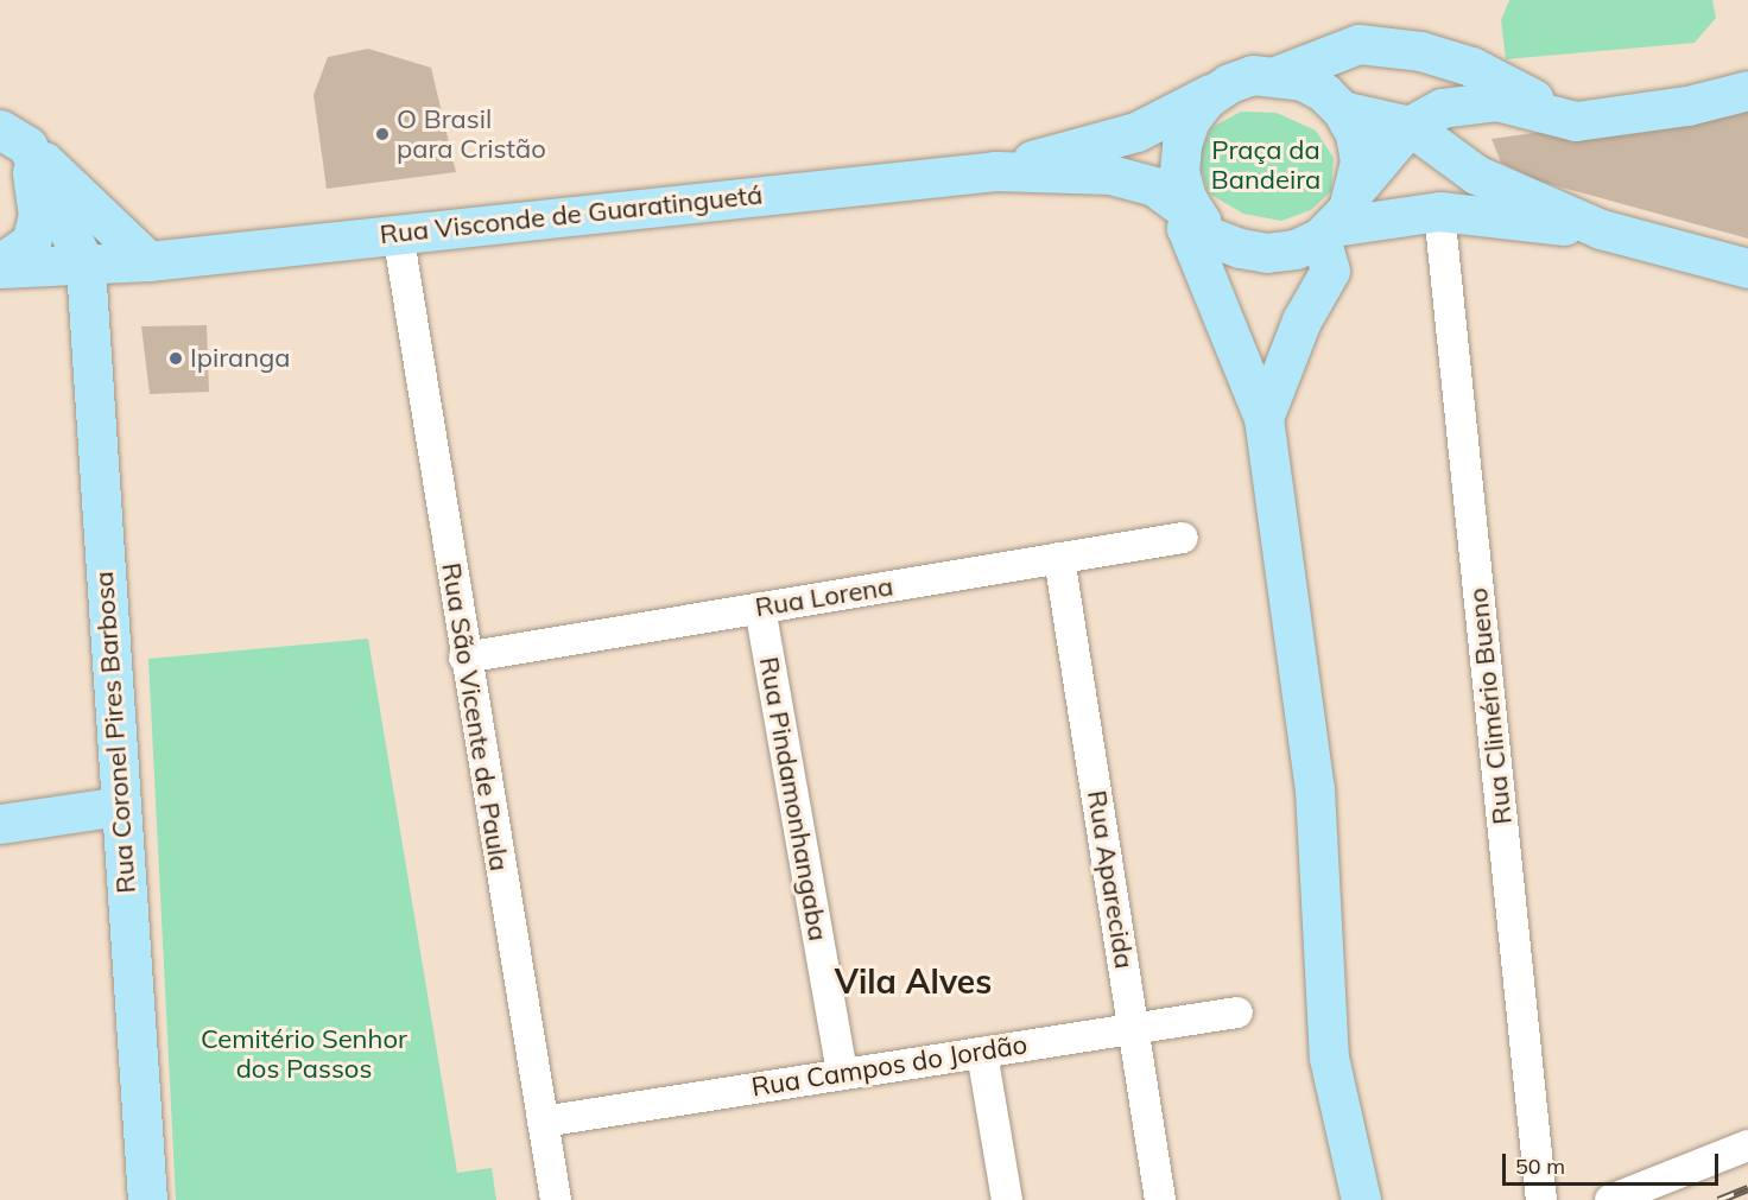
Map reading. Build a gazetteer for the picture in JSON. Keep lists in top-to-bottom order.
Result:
{
  "streets": {
    "main road": ["Rua Visconde de Guaratinguetá", "Rua Coronel Pires Barbosa"],
    "street": [
      "Rua Lorena",
      "Rua Climério Bueno",
      "Rua São Vicente de Paula",
      "Rua Pindamonhangaba",
      "Rua Aparecida",
      "Rua Campos do Jordão"
    ]
  },
  "crossings": [
    ["Rua Visconde de Guaratinguetá", "Rua São Vicente de Paula"],
    ["Rua Visconde de Guaratinguetá", "Rua Coronel Pires Barbosa"],
    ["Rua Lorena", "Rua São Vicente de Paula"],
    ["Rua Lorena", "Rua Pindamonhangaba"],
    ["Rua Lorena", "Rua Aparecida"],
    ["Rua São Vicente de Paula", "Rua Campos do Jordão"],
    ["Rua Pindamonhangaba", "Rua Campos do Jordão"],
    ["Rua Aparecida", "Rua Campos do Jordão"]
  ],
  "districts": ["Vila Alves"],
  "parks": ["Praça da Bandeira", "Cemitério Senhor dos Passos"],
  "places": ["O Brasil para Cristão", "Ipiranga"],
  "scale_bar": "50 m"
}
